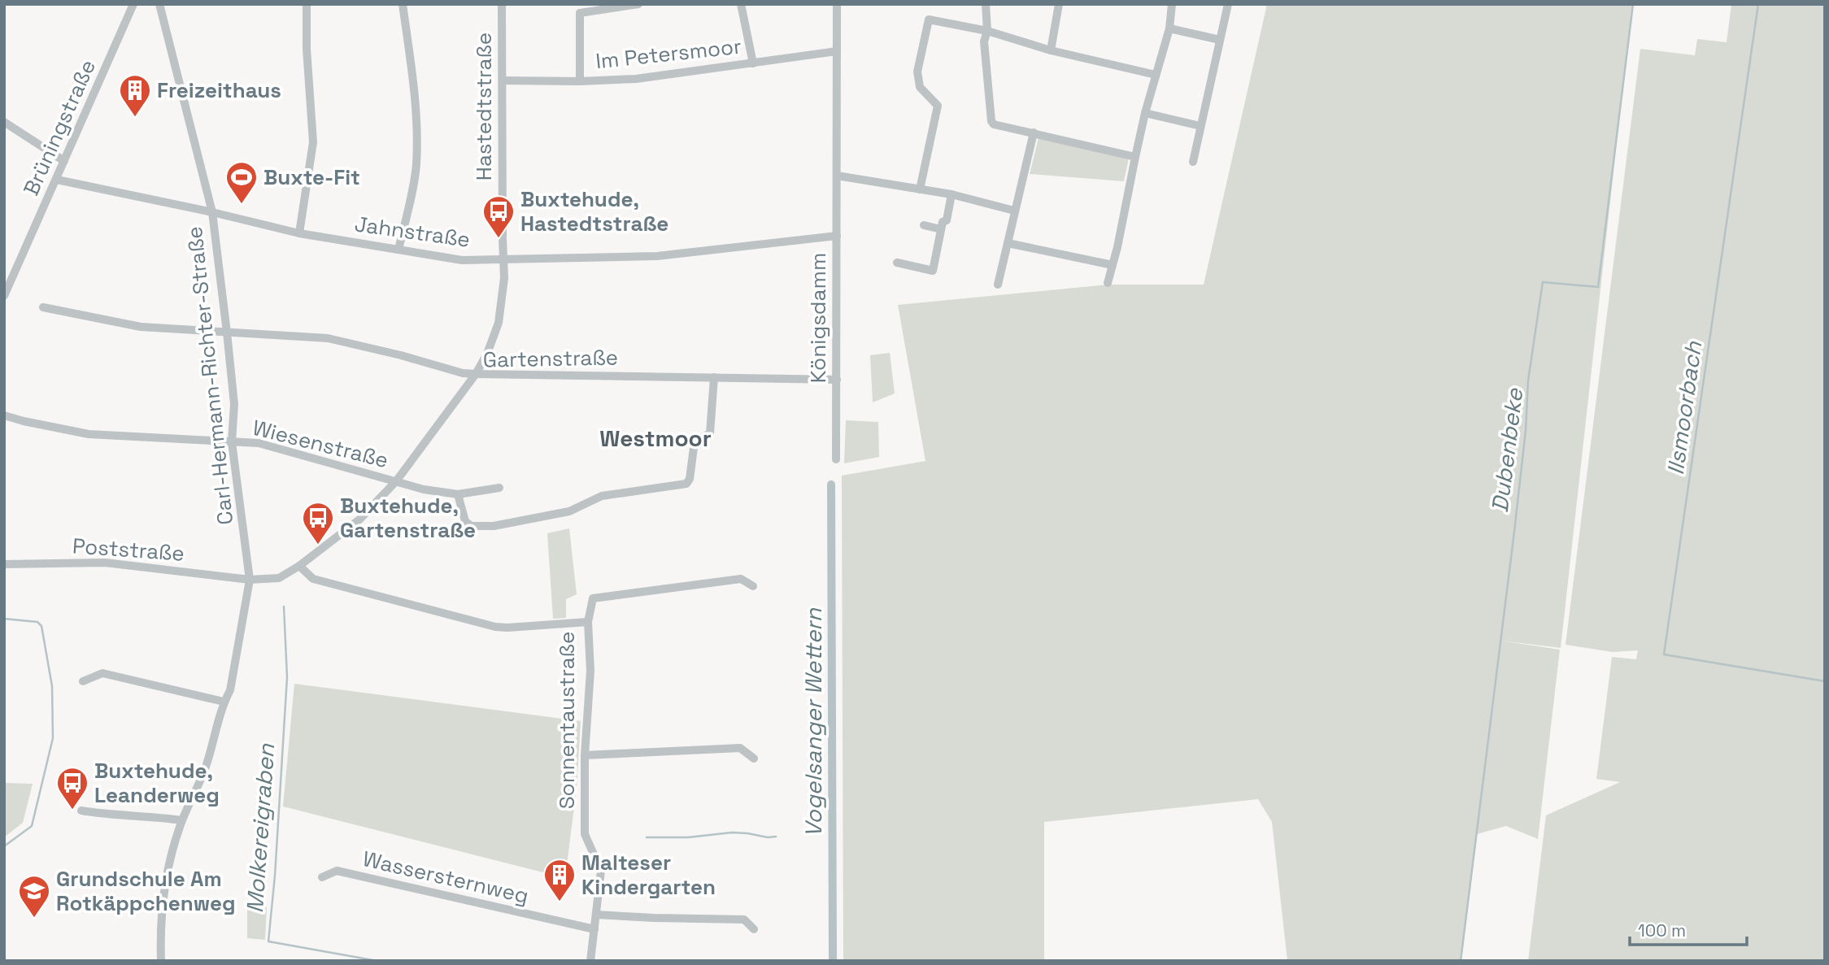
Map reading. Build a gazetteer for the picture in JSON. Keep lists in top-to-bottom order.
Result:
{
  "streets": {
    "street": [
      "Im Petersmoor",
      "Hastedtstraße",
      "Brüningstraße",
      "Jahnstraße",
      "Königsdamm",
      "Gartenstraße",
      "Carl-Hermann-Richter-Straße",
      "Wiesenstraße",
      "Poststraße",
      "Sonnentaustraße",
      "Wassersternweg"
    ]
  },
  "crossings": [
    ["Im Petersmoor", "Hastedtstraße"],
    ["Im Petersmoor", "Königsdamm"],
    ["Hastedtstraße", "Jahnstraße"],
    ["Hastedtstraße", "Gartenstraße"],
    ["Brüningstraße", "Jahnstraße"],
    ["Jahnstraße", "Königsdamm"],
    ["Jahnstraße", "Carl-Hermann-Richter-Straße"],
    ["Königsdamm", "Gartenstraße"],
    ["Gartenstraße", "Carl-Hermann-Richter-Straße"],
    ["Gartenstraße", "Wiesenstraße"],
    ["Gartenstraße", "Poststraße"],
    ["Gartenstraße", "Sonnentaustraße"],
    ["Carl-Hermann-Richter-Straße", "Wiesenstraße"],
    ["Carl-Hermann-Richter-Straße", "Poststraße"]
  ],
  "districts": ["Westmoor"],
  "water": [
    "Ilsmoorbach",
    "Dubenbeke",
    "Vogelsanger Wettern",
    "Molkereigraben"
  ],
  "places": {
    "building": ["Freizeithaus", "Malteser Kindergarten"],
    "sports": ["Buxte-Fit"],
    "bus stop": ["Buxtehude, Hastedtstraße", "Buxtehude, Gartenstraße", "Buxtehude, Leanderweg"],
    "school or university": ["Grundschule Am Rotkäppchenweg"]
  },
  "scale_bar": "100 m"
}
